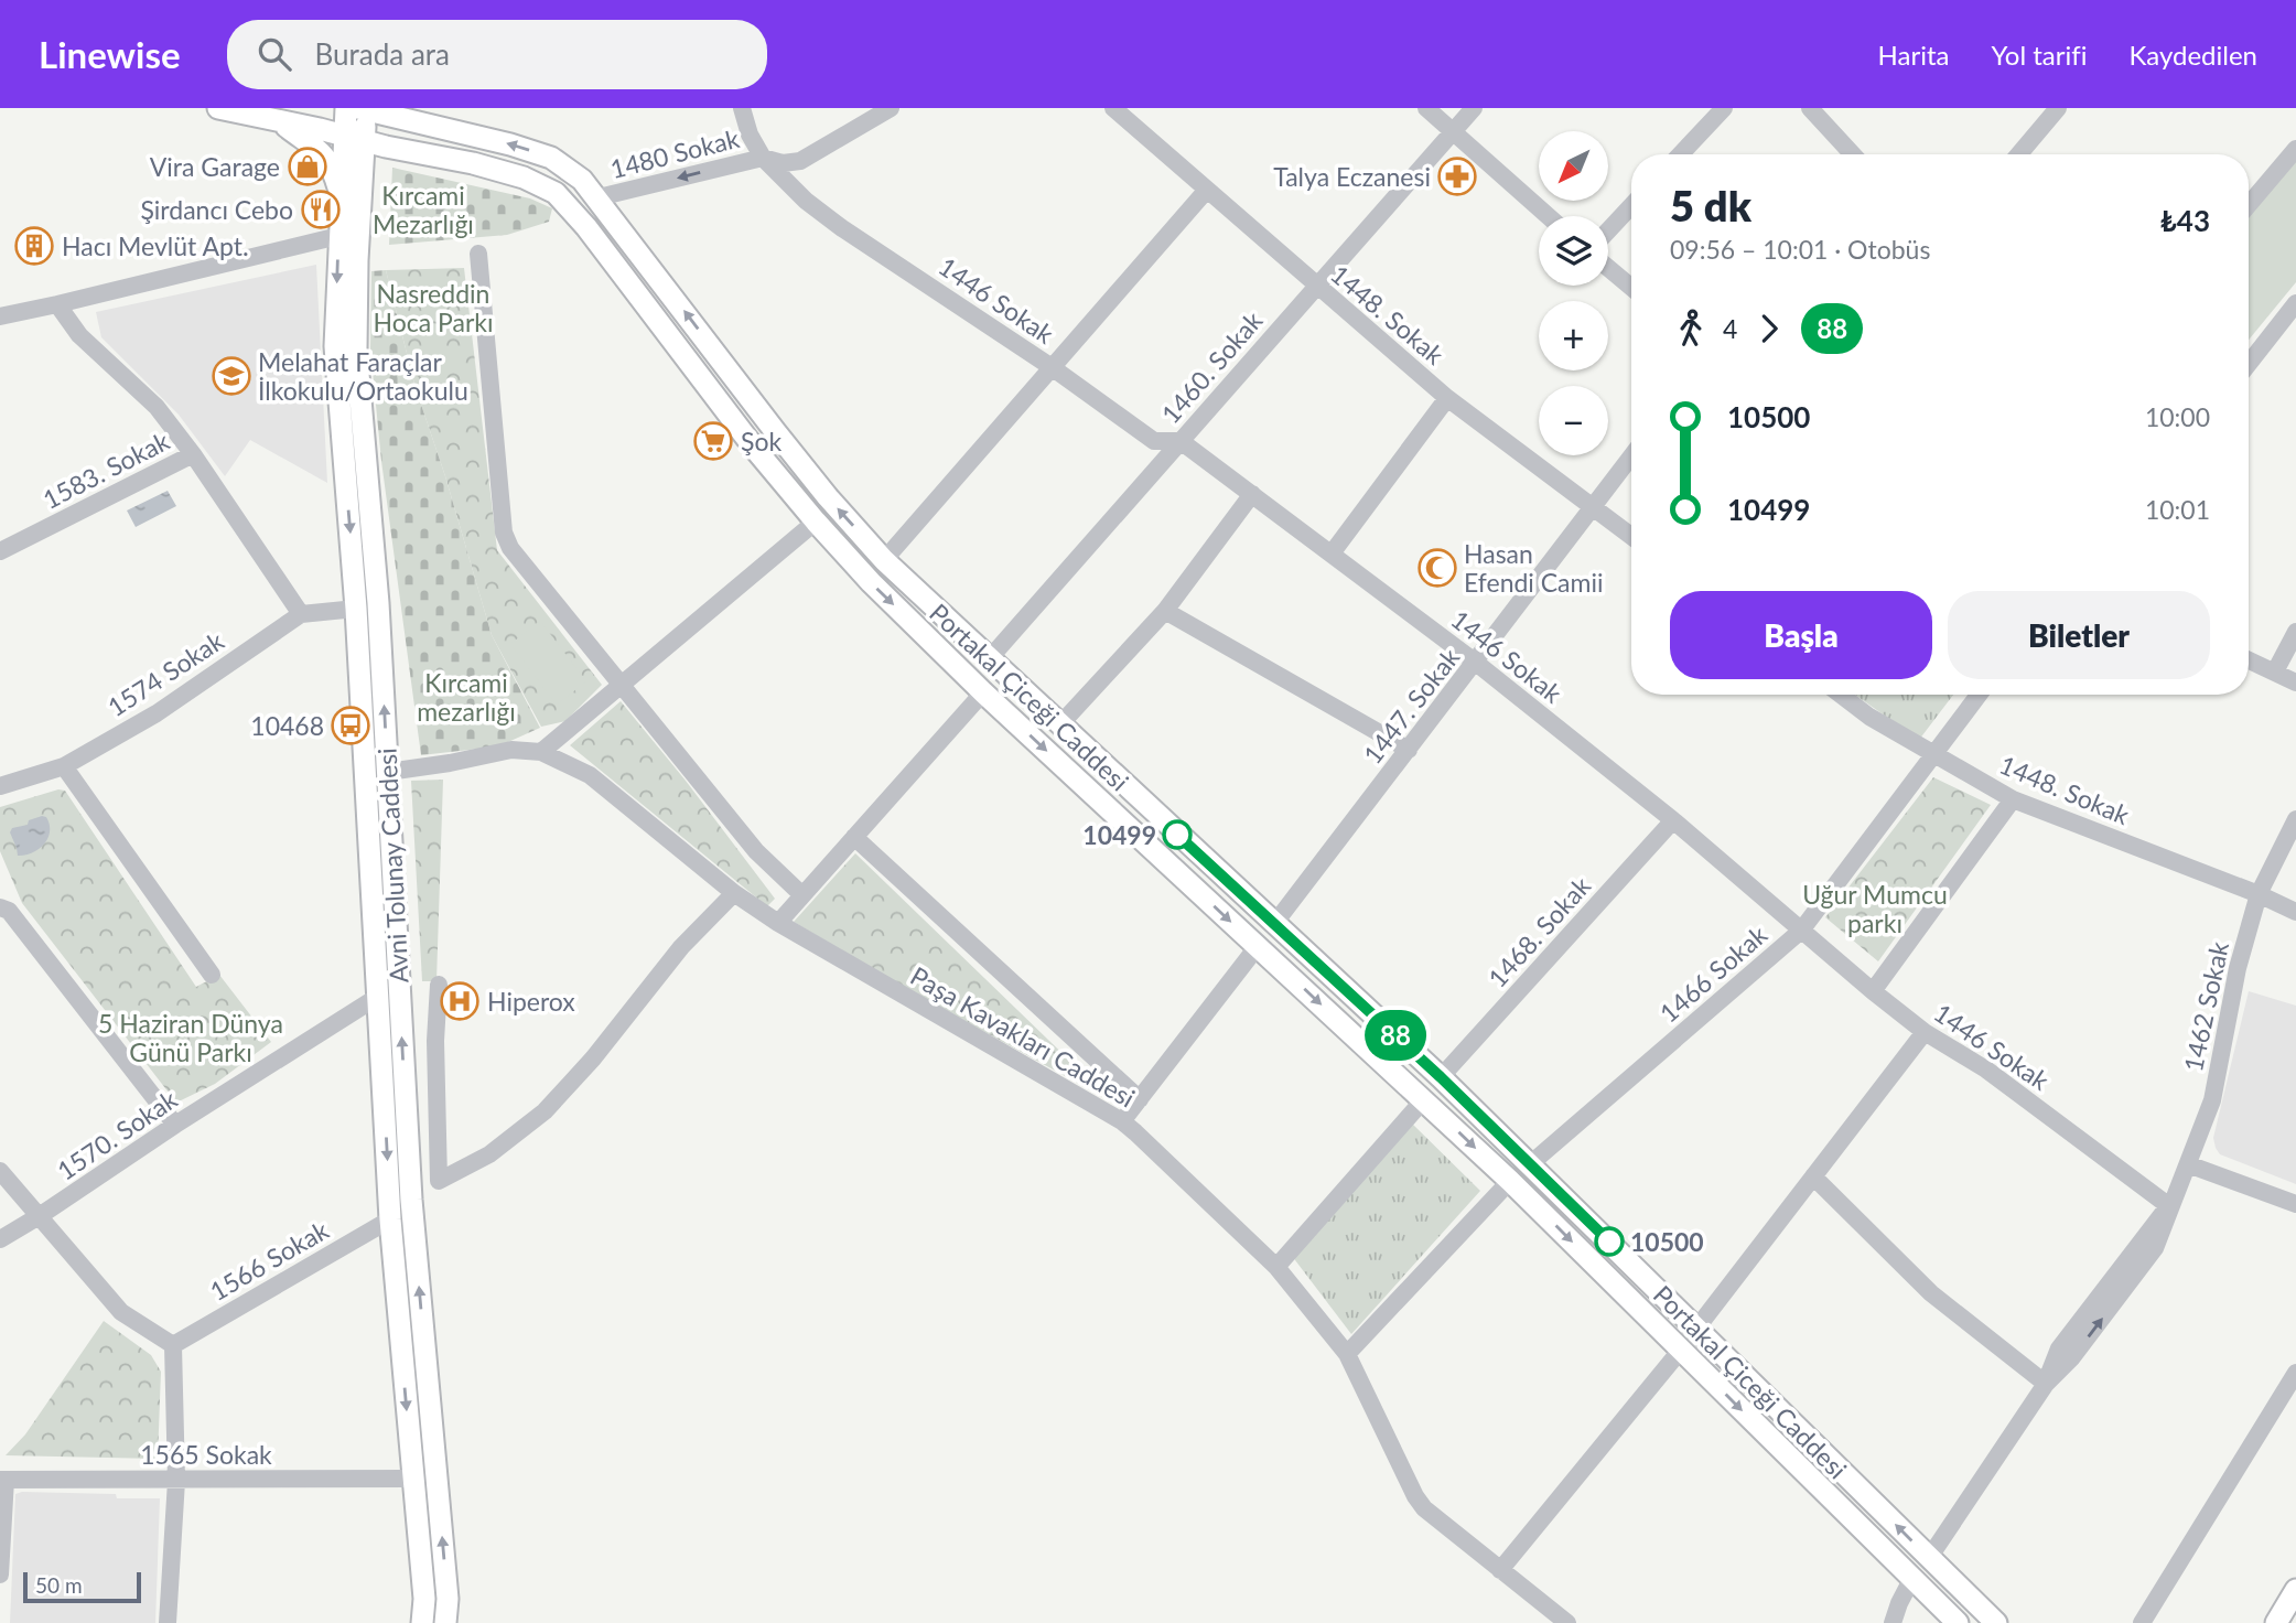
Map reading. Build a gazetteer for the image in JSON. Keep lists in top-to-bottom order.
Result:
{
  "streets": {
    "main road": ["Portakal Çiceği Caddesi", "Avni Tolunay Caddesi"],
    "street": [
      "1480 Sokak",
      "1446 Sokak",
      "1448. Sokak",
      "1460. Sokak",
      "1583. Sokak",
      "1574 Sokak",
      "1447. Sokak",
      "1468. Sokak",
      "1466 Sokak",
      "1462 Sokak",
      "Paşa Kavakları Caddesi",
      "1570. Sokak",
      "1566 Sokak",
      "1565 Sokak"
    ]
  },
  "crossings": [
    ["1480 Sokak", "1446 Sokak"],
    ["1480 Sokak", "Portakal Çiceği Caddesi"],
    ["1446 Sokak", "1460. Sokak"],
    ["1446 Sokak", "1447. Sokak"],
    ["1446 Sokak", "1468. Sokak"],
    ["1446 Sokak", "1466 Sokak"],
    ["1446 Sokak", "1462 Sokak"],
    ["1448. Sokak", "1460. Sokak"],
    ["1448. Sokak", "1447. Sokak"],
    ["1448. Sokak", "1466 Sokak"],
    ["1448. Sokak", "1462 Sokak"],
    ["1460. Sokak", "Portakal Çiceği Caddesi"],
    ["1574 Sokak", "Avni Tolunay Caddesi"],
    ["Portakal Çiceği Caddesi", "1447. Sokak"],
    ["Portakal Çiceği Caddesi", "Avni Tolunay Caddesi"],
    ["Portakal Çiceği Caddesi", "1468. Sokak"],
    ["Portakal Çiceği Caddesi", "1466 Sokak"],
    ["Portakal Çiceği Caddesi", "1462 Sokak"],
    ["Avni Tolunay Caddesi", "Paşa Kavakları Caddesi"],
    ["Avni Tolunay Caddesi", "1570. Sokak"],
    ["Avni Tolunay Caddesi", "1566 Sokak"],
    ["Avni Tolunay Caddesi", "1565 Sokak"]
  ],
  "one_way": ["1480 Sokak"],
  "parks": [
    "Kırcami Mezarlığı",
    "Nasreddin Hoca Parkı",
    "Kırcami mezarlığı",
    "Uğur Mumcu parkı",
    "5 Haziran Dünya Günü Parkı"
  ],
  "places": {
    "shop": ["Vira Garage"],
    "pharmacy": ["Talya Eczanesi"],
    "restaurant": ["Şirdancı Cebo"],
    "building": ["Hacı Mevlüt Apt."],
    "school or university": ["Melahat Faraçlar İlkokulu/Ortaokulu"],
    "supermarket": ["Şok"],
    "mosque": ["Hasan Efendi Camii"],
    "bus stop": ["10468"],
    "other": ["10499", "10500"],
    "hospital": ["Hiperox"]
  },
  "lines": ["bus line 88"],
  "scale_bar": "50 m",
  "north": "bottom left",
  "page": {
    "header": "Linewise",
    "search": "Burada ara",
    "nav": ["Harita", "Yol tarifi", "Kaydedilen"],
    "on_map": "88",
    "map_buttons": ["+", "−"],
    "heading": ["5 dk", "09:56 – 10:01 · Otobüs", "₺43"],
    "legs": ["4", "88"],
    "list": [
      {
        "name": "10500",
        "value": "10:00"
      },
      {
        "name": "10499",
        "value": "10:01"
      }
    ],
    "buttons": ["Başla", "Biletler"],
    "scale": "50 m"
  }
}
